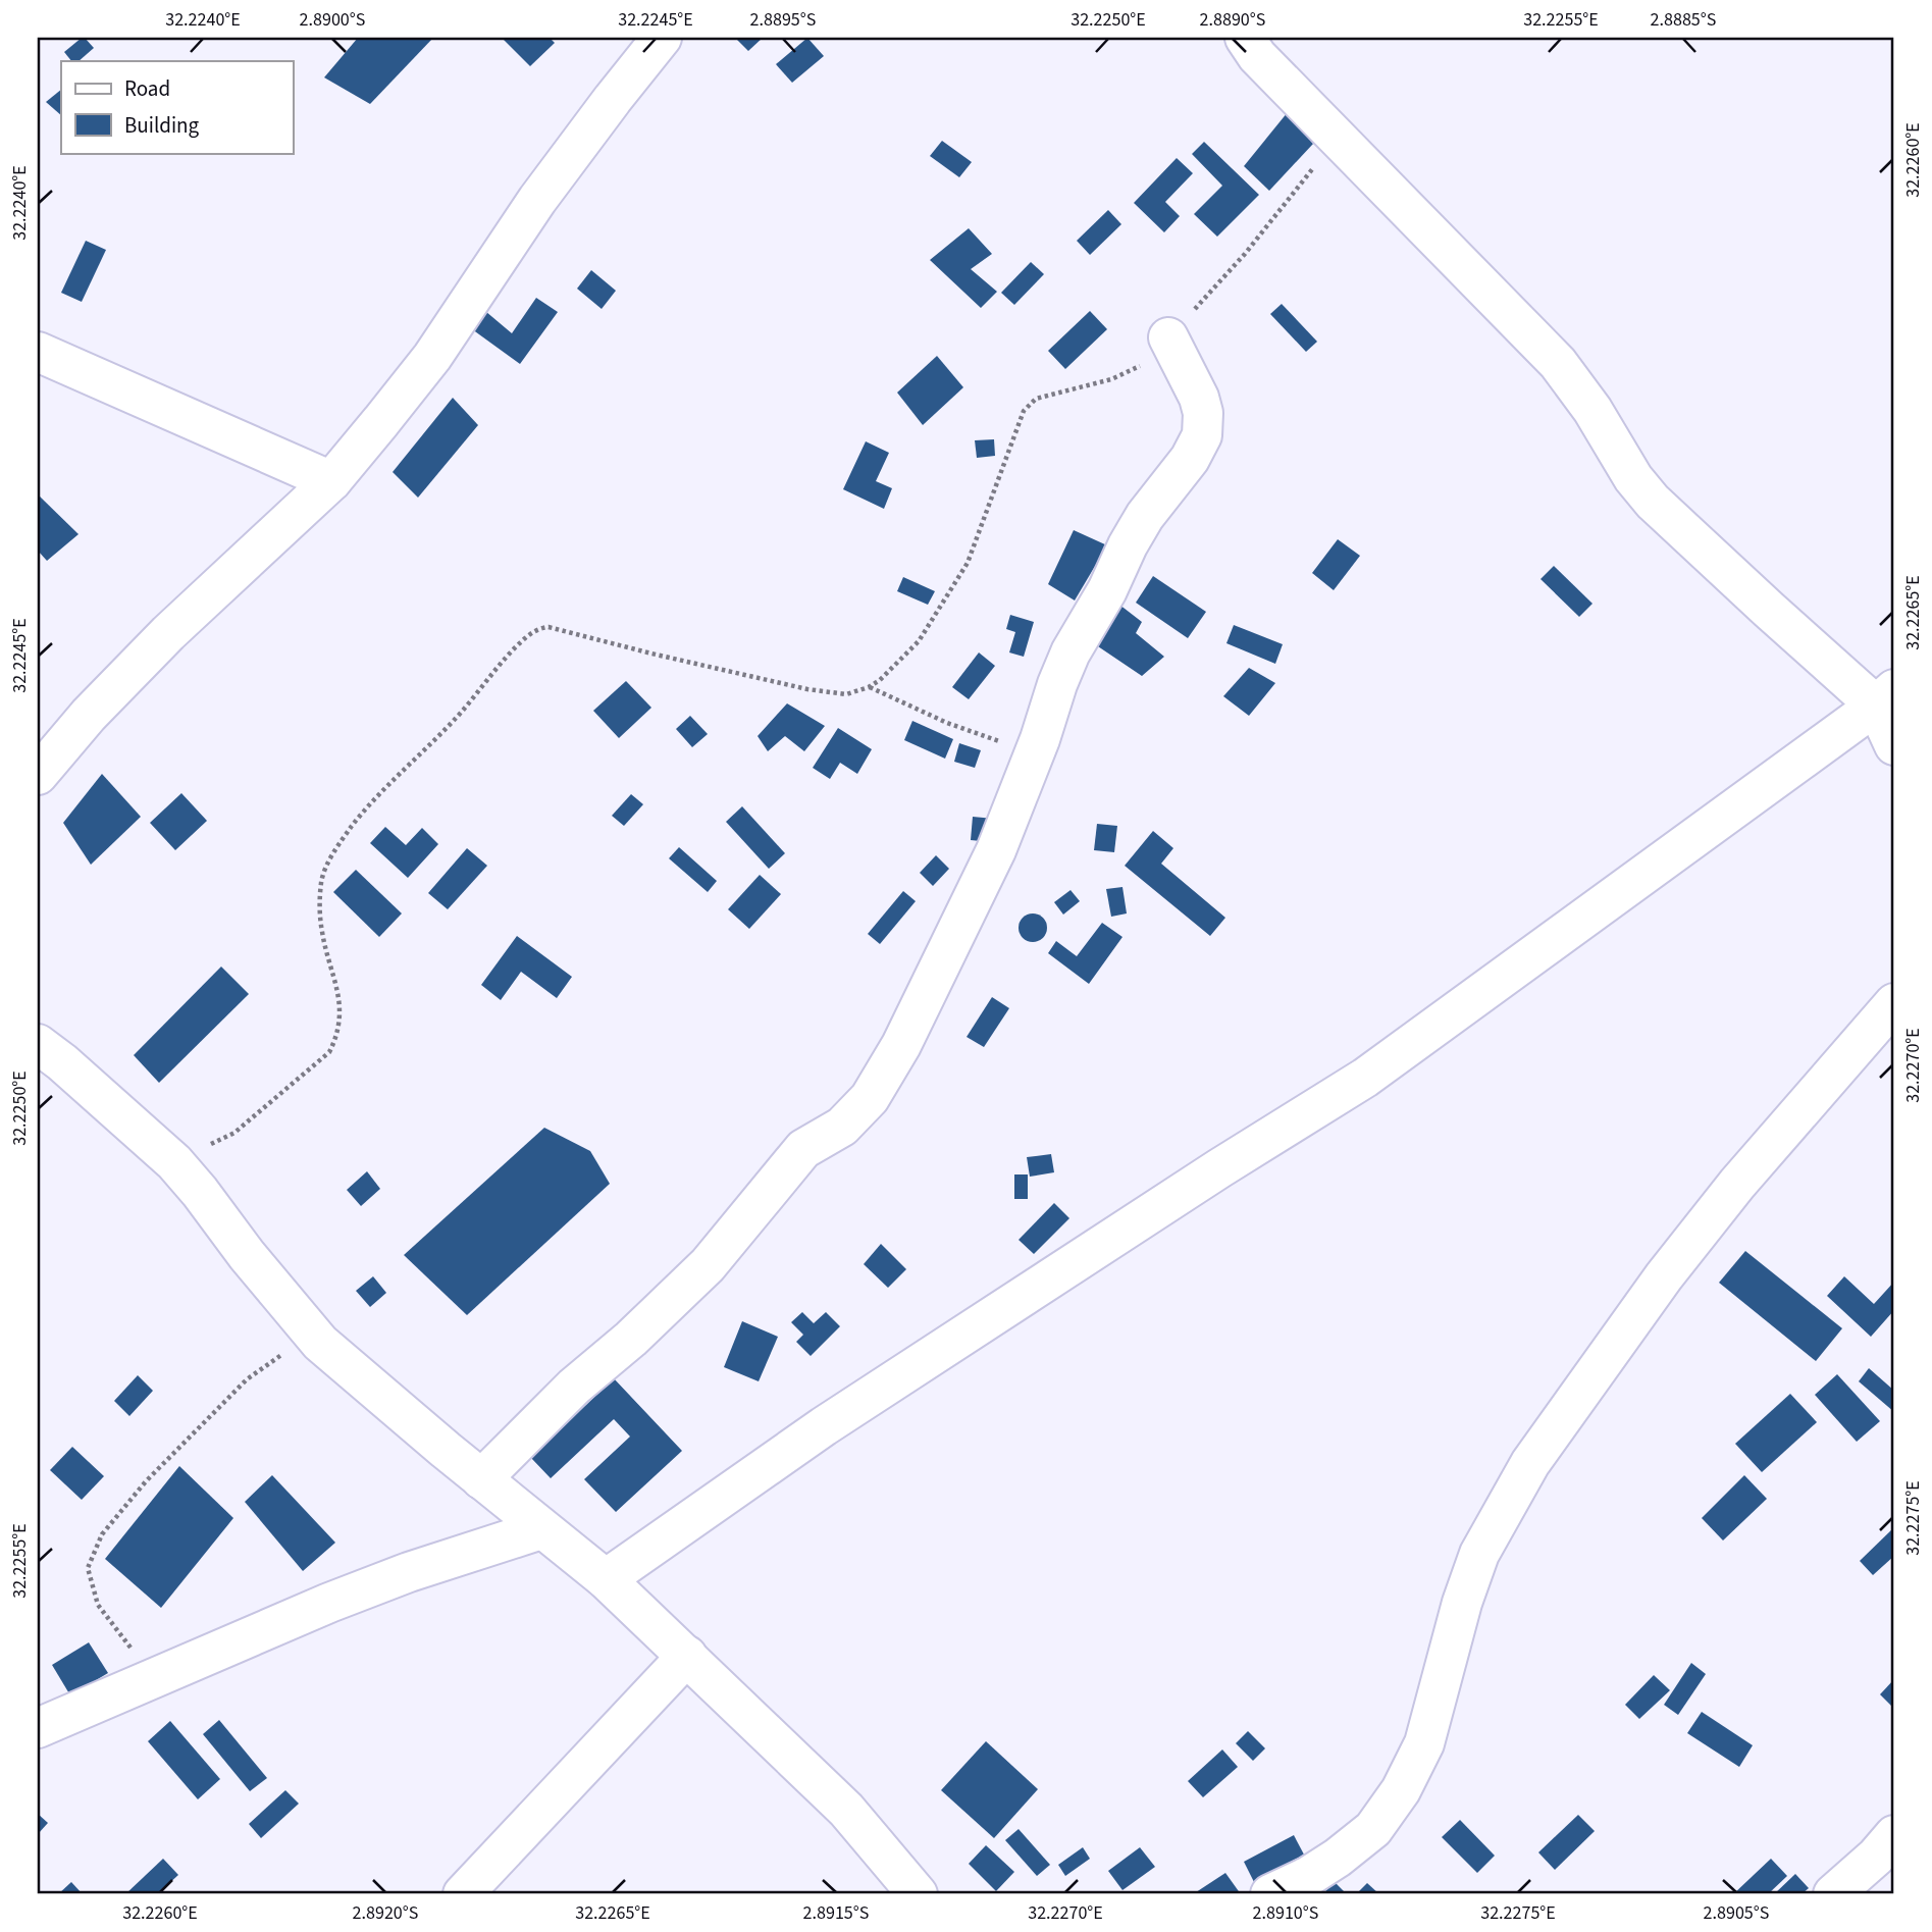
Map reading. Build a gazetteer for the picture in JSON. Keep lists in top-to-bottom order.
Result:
{
  "legend": ["Road", "Building"],
  "coordinates": [
    "32.2240°E",
    "2.8900°S",
    "32.2245°E",
    "2.8895°S",
    "32.2250°E",
    "2.8890°S",
    "32.2255°E",
    "2.8885°S",
    "32.2260°E",
    "32.2265°E",
    "32.2270°E",
    "32.2275°E",
    "2.8920°S",
    "2.8915°S",
    "2.8910°S",
    "2.8905°S"
  ]
}
